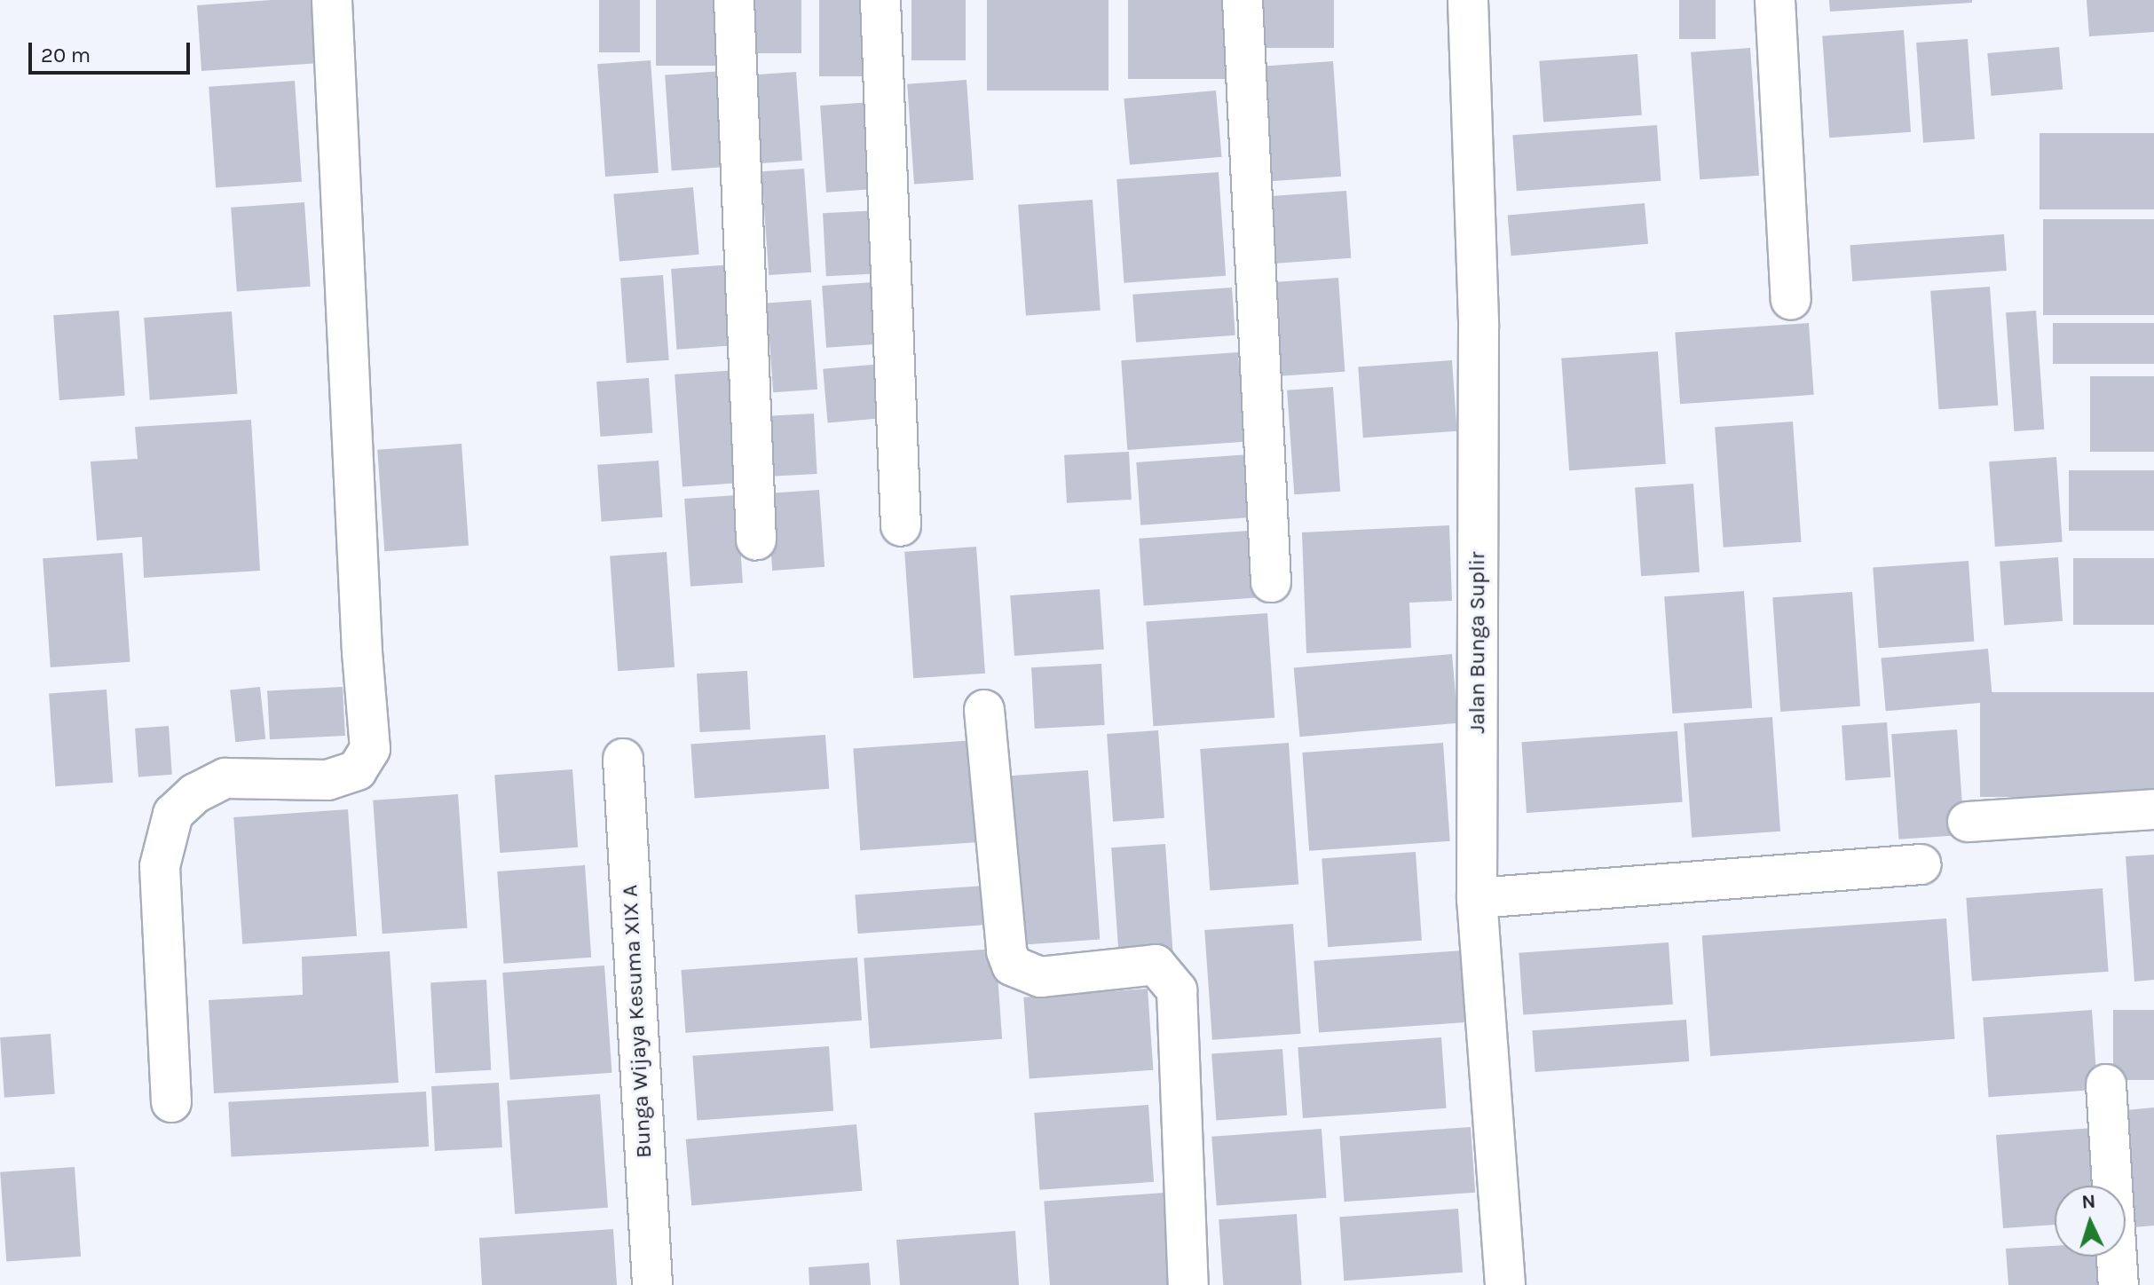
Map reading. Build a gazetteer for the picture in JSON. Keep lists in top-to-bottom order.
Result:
{
  "streets": {
    "street": ["Jalan Bunga Suplir", "Bunga Wijaya Kesuma XIX A"]
  },
  "scale_bar": "20 m",
  "north": "top"
}
